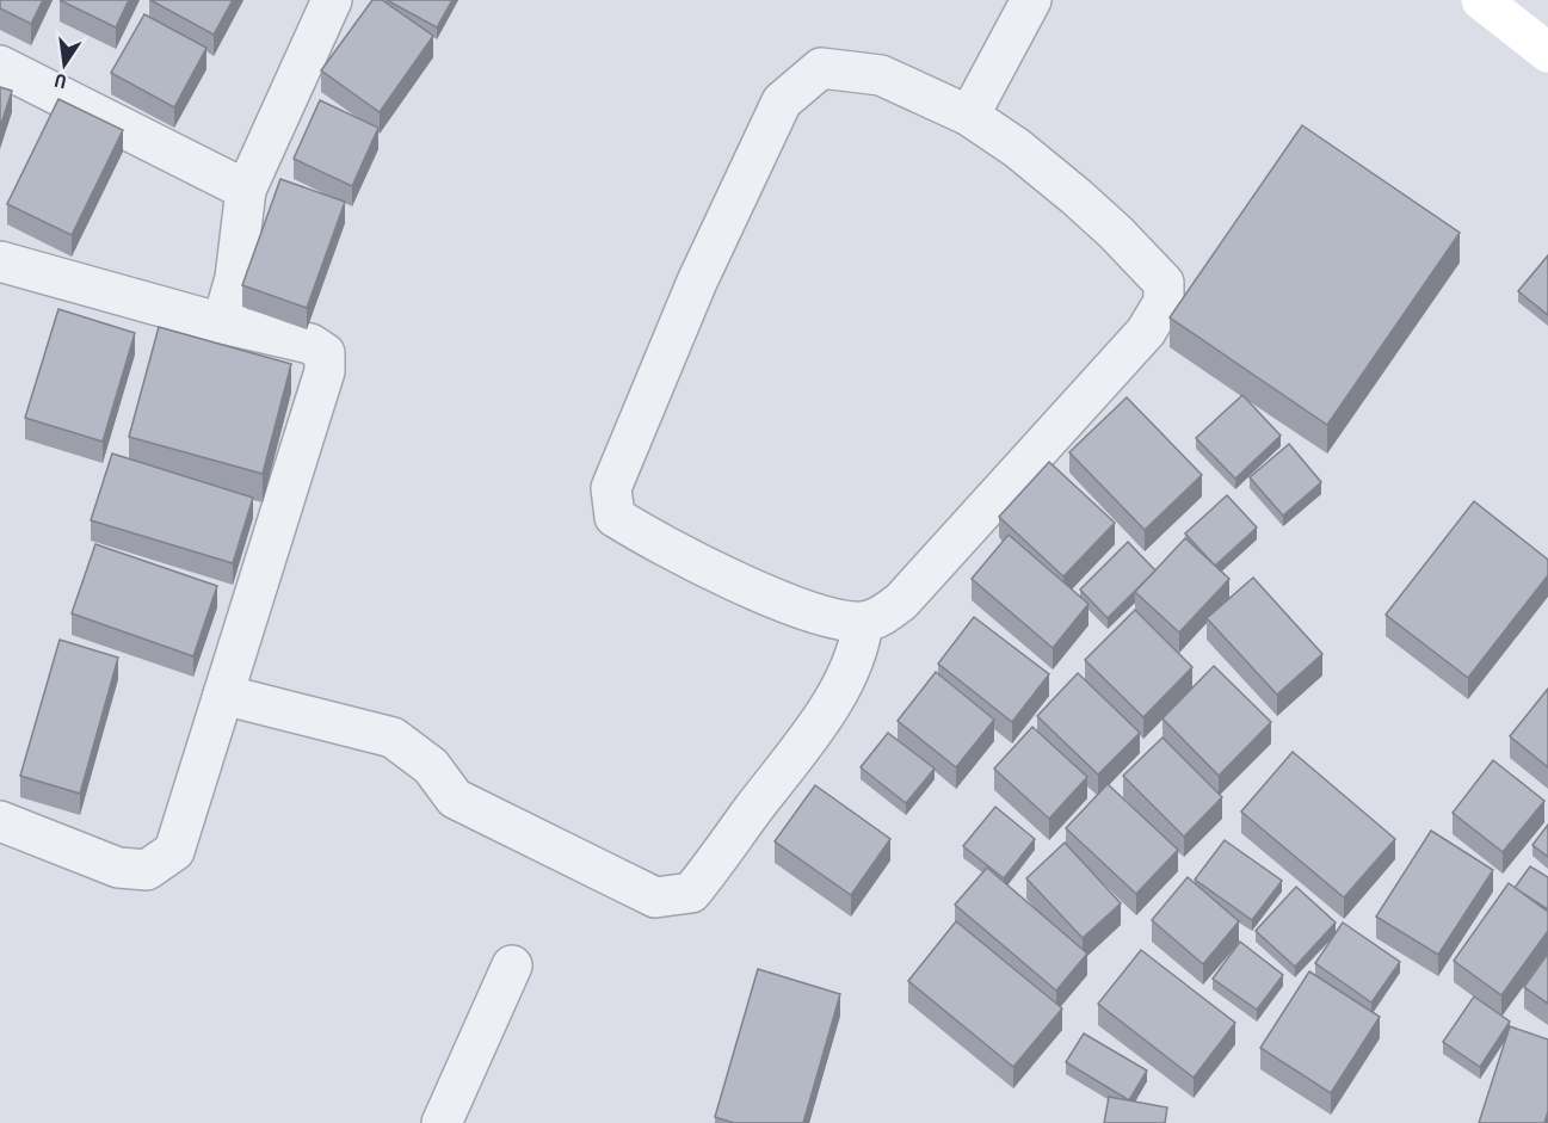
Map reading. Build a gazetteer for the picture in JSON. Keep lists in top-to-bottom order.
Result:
{
  "north": "bottom"
}
